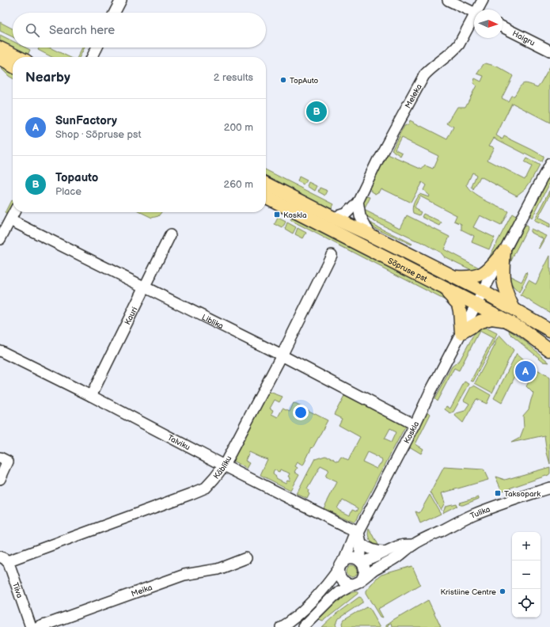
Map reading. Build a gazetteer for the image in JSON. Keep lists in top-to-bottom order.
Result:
{
  "streets": {
    "main road": ["Sõpruse pst"],
    "street": [
      "Haigru",
      "Meleka",
      "Kauri",
      "Liblika",
      "Koskla",
      "Talviku",
      "Käbliku",
      "Tulika",
      "Tiiva",
      "Meika"
    ]
  },
  "crossings": [
    ["Meleka", "Sõpruse pst"],
    ["Sõpruse pst", "Koskla"],
    ["Kauri", "Liblika"],
    ["Kauri", "Talviku"],
    ["Liblika", "Koskla"],
    ["Liblika", "Käbliku"],
    ["Koskla", "Talviku"],
    ["Koskla", "Tulika"],
    ["Talviku", "Käbliku"],
    ["Käbliku", "Tiiva"]
  ],
  "places": {
    "other": ["TopAuto", "Kristiine Centre"],
    "transit": ["Koskla", "Taksopark"]
  },
  "north": "right",
  "page": {
    "search": "Search here",
    "heading": ["Nearby", "2 results"],
    "list": [
      {
        "mark": "A",
        "name": "SunFactory",
        "note": "Shop · Sõpruse pst",
        "value": "200 m"
      },
      {
        "mark": "B",
        "name": "Topauto",
        "note": "Place",
        "value": "260 m"
      }
    ],
    "pins": ["B", "A"],
    "map_buttons": ["+", "−"]
  }
}
